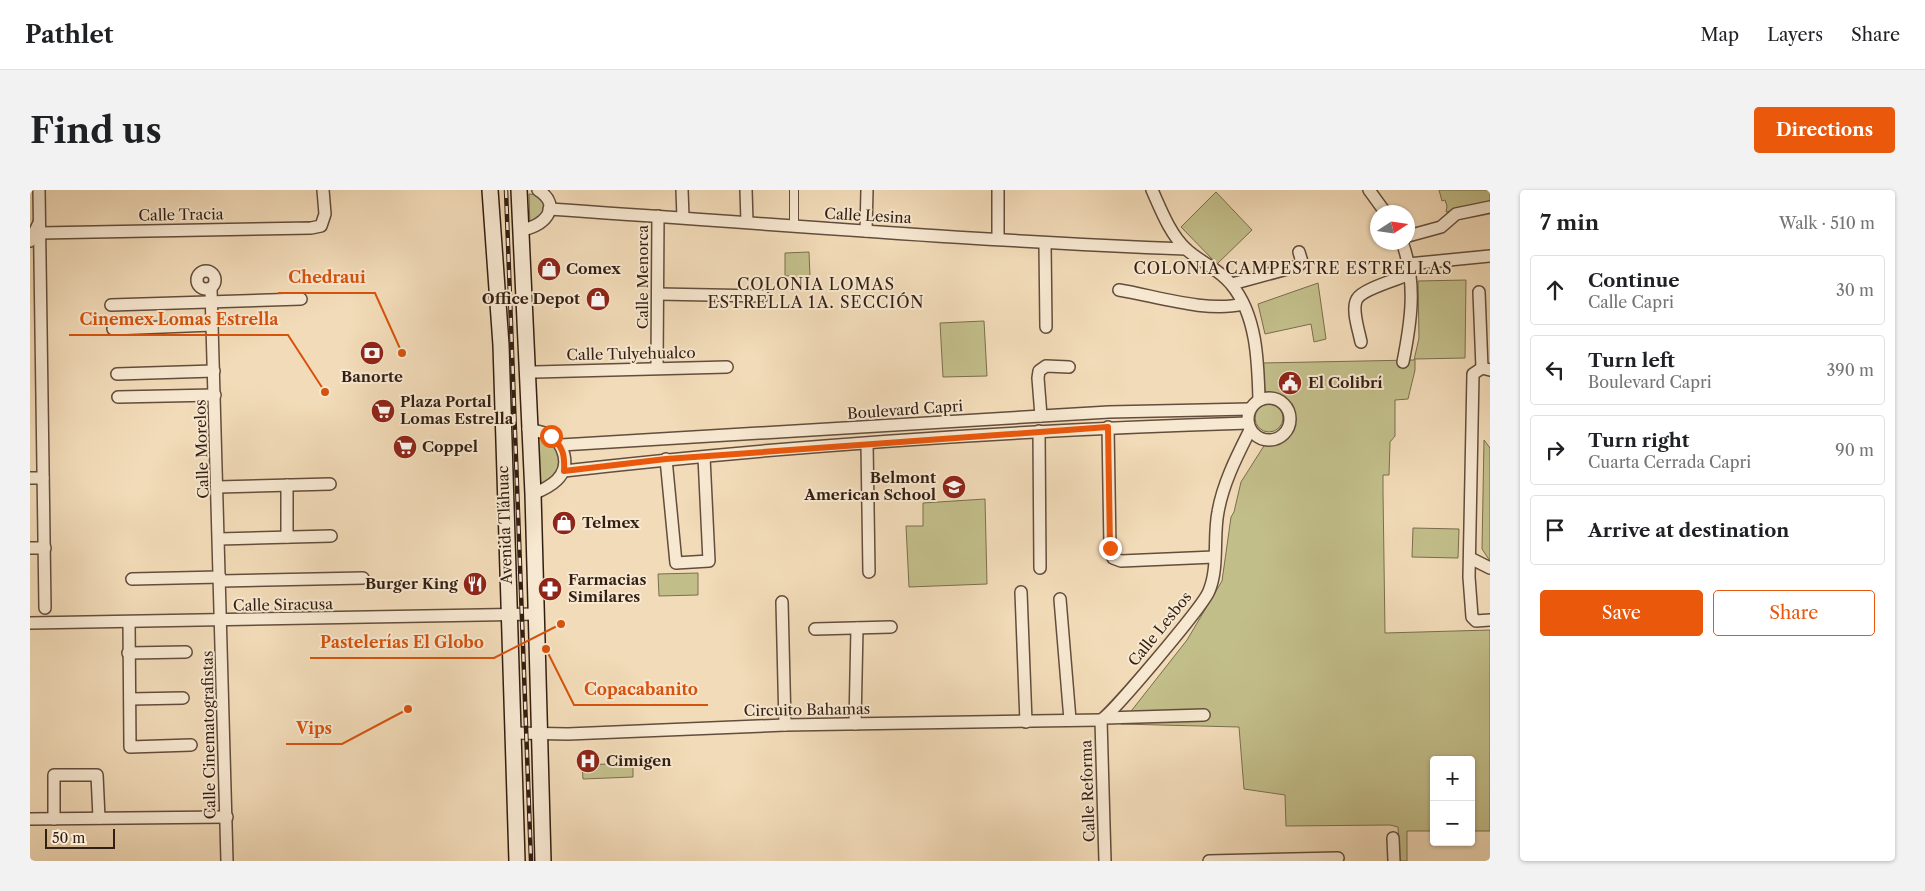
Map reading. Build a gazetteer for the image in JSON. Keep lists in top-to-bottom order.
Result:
{
  "streets": {
    "main road": ["Avenida Tláhuac"],
    "street": [
      "Calle Tracia",
      "Calle Lesina",
      "Calle Menorca",
      "Calle Tulyehualco",
      "Boulevard Capri",
      "Calle Morelos",
      "Calle Siracusa",
      "Calle Lesbos",
      "Circuito Bahamas",
      "Calle Cinematografistas",
      "Calle Reforma"
    ]
  },
  "crossings": [
    ["Calle Lesina", "Calle Menorca"],
    ["Calle Menorca", "Calle Tulyehualco"],
    ["Boulevard Capri", "Calle Lesbos"],
    ["Calle Morelos", "Calle Cinematografistas"],
    ["Avenida Tláhuac", "Calle Siracusa"],
    ["Avenida Tláhuac", "Circuito Bahamas"],
    ["Calle Siracusa", "Calle Cinematografistas"],
    ["Calle Lesbos", "Circuito Bahamas"],
    ["Calle Lesbos", "Calle Reforma"],
    ["Circuito Bahamas", "Calle Reforma"]
  ],
  "districts": ["COLONIA CAMPESTRE ESTRELLAS", "COLONIA LOMAS ESTRELLA 1A. SECCIÓN"],
  "places": {
    "shop": ["Comex", "Office Depot", "Telmex"],
    "bank": ["Banorte"],
    "other": [
      "Chedraui",
      "Cinemex Lomas Estrella",
      "Pastelerías El Globo",
      "Copacabanito",
      "Vips"
    ],
    "public building": ["El Colibrí"],
    "supermarket": ["Plaza Portal Lomas Estrella", "Coppel"],
    "school or university": ["Belmont American School"],
    "restaurant": ["Burger King"],
    "pharmacy": ["Farmacias Similares"],
    "hospital": ["Cimigen"]
  },
  "scale_bar": "50 m",
  "north": "right",
  "page": {
    "header": "Pathlet",
    "nav": ["Map", "Layers", "Share"],
    "buttons": [
      "Directions",
      ["Save", "Share"]
    ],
    "title": "Find us",
    "heading": ["7 min", "Walk · 510 m"],
    "list": [
      ["Continue", "Calle Capri", "30 m"],
      ["Turn left", "Boulevard Capri", "390 m"],
      ["Turn right", "Cuarta Cerrada Capri", "90 m"],
      "Arrive at destination"
    ],
    "map_buttons": ["+", "−"],
    "scale": "50 m"
  }
}
